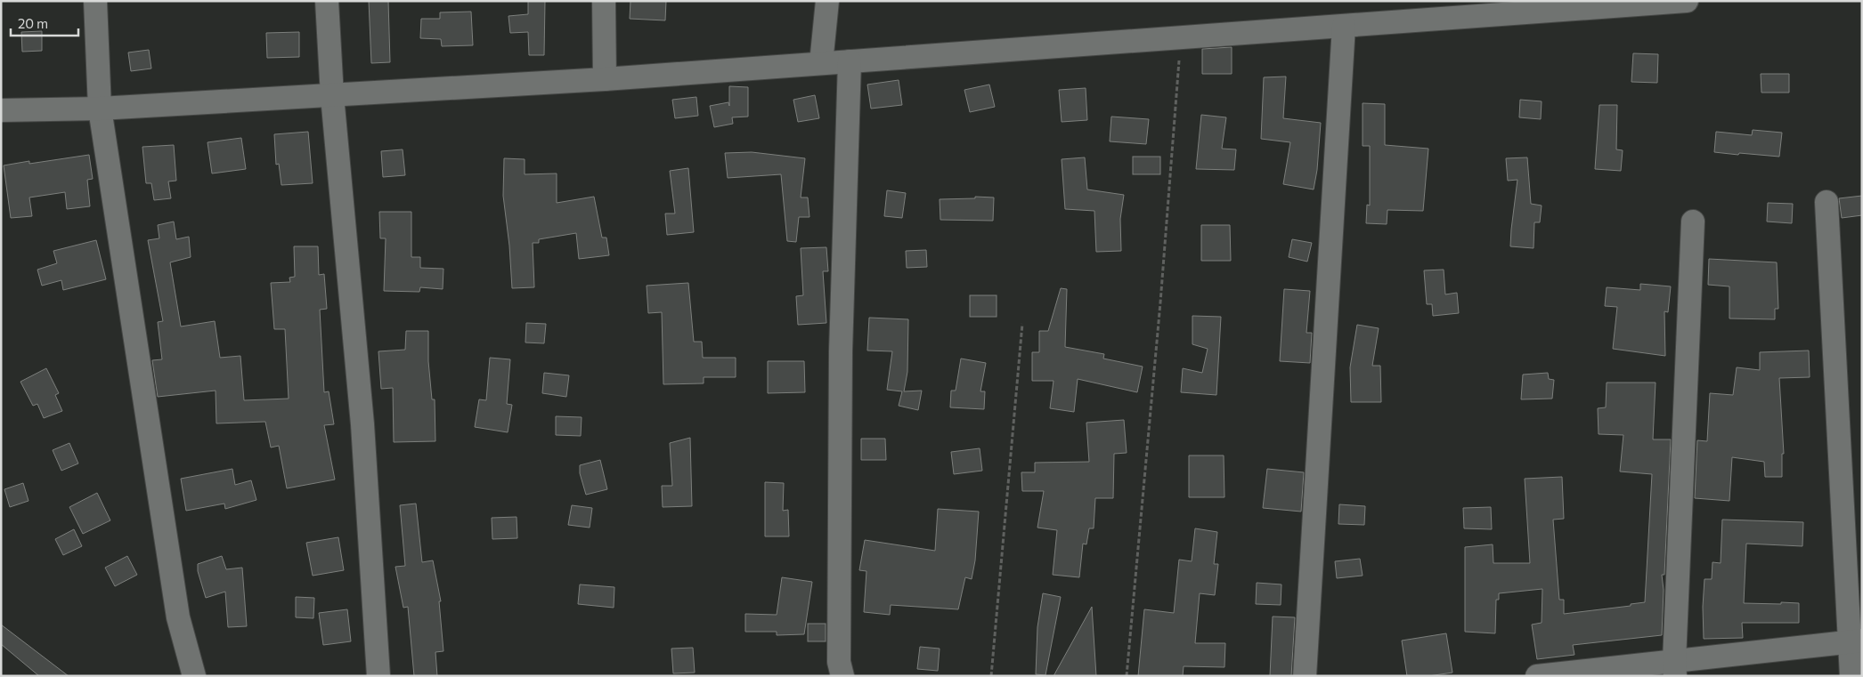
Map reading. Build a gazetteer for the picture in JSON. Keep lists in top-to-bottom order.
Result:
{
  "scale_bar": "20 m"
}
